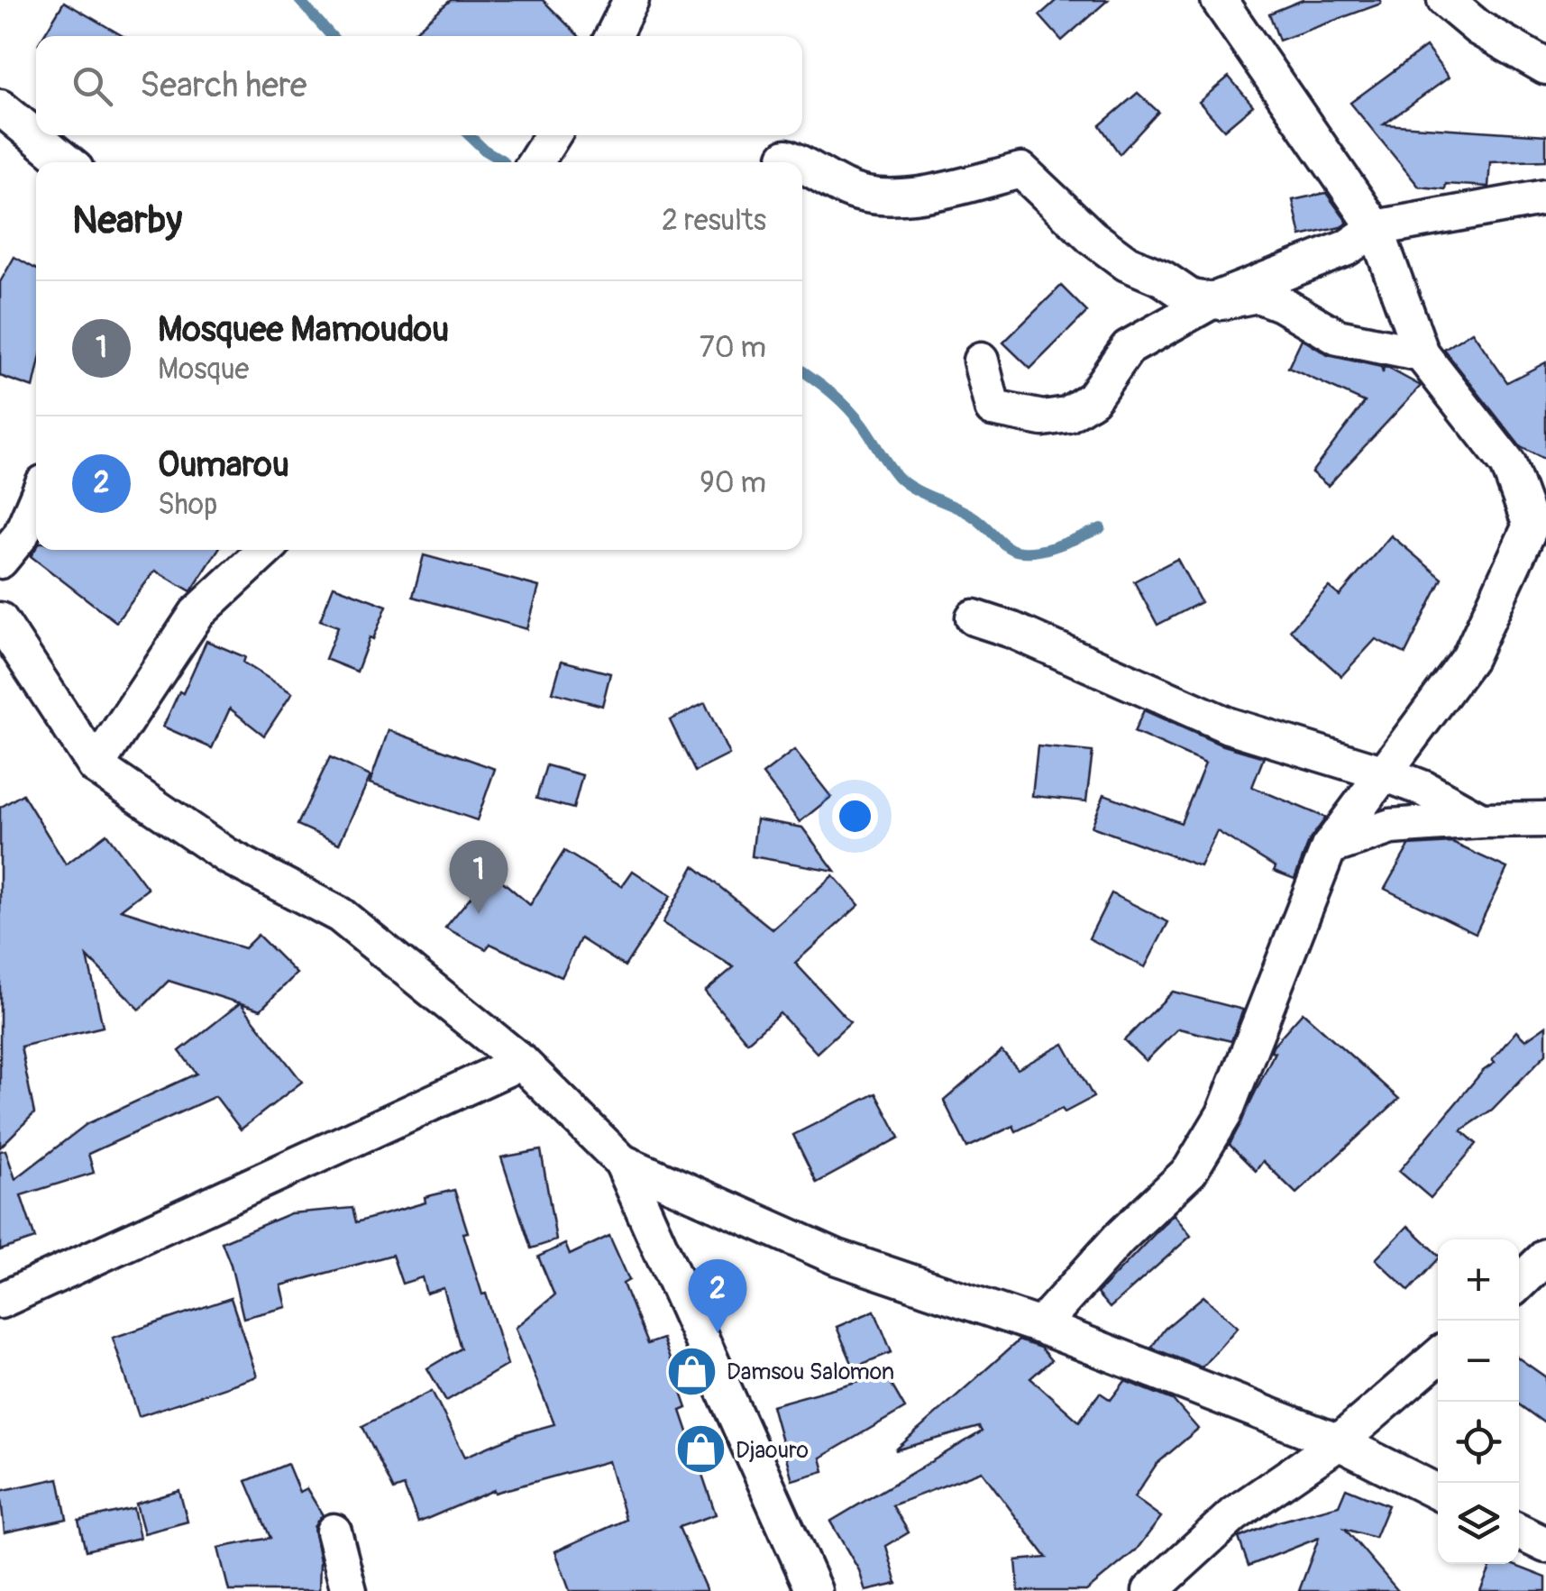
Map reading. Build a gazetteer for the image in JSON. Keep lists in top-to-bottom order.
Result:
{
  "places": {
    "shop": ["Damsou Salomon", "Djaouro"]
  },
  "page": {
    "search": "Search here",
    "heading": ["Nearby", "2 results"],
    "list": [
      {
        "mark": "1",
        "name": "Mosquee Mamoudou",
        "note": "Mosque",
        "value": "70 m"
      },
      {
        "mark": "2",
        "name": "Oumarou",
        "note": "Shop",
        "value": "90 m"
      }
    ],
    "pins": ["1", "2"],
    "map_buttons": ["+", "−"]
  }
}
